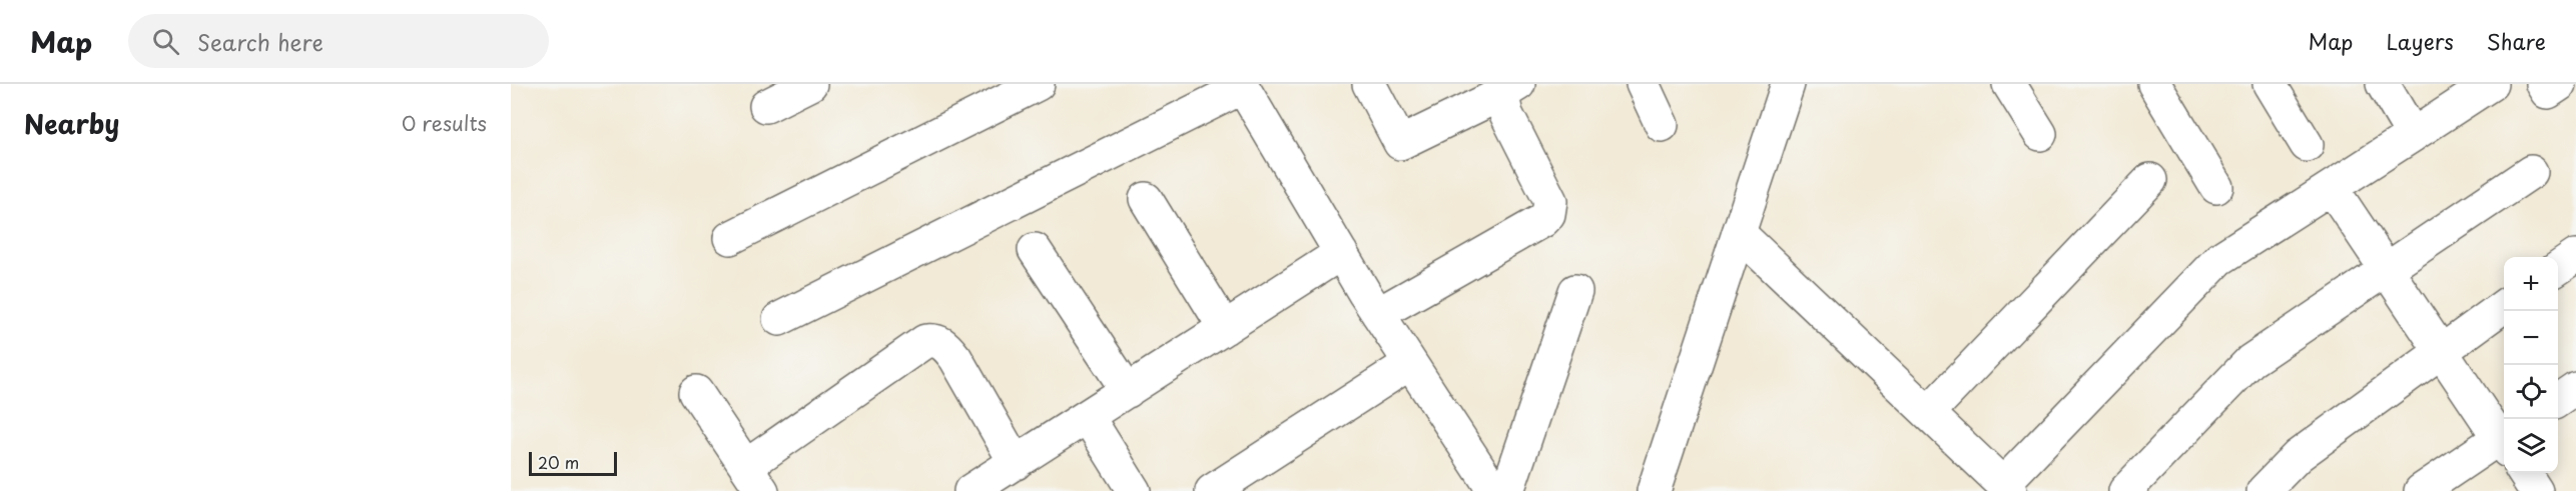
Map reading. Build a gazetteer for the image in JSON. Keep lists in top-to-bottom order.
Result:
{
  "scale_bar": "20 m",
  "page": {
    "header": "Map",
    "search": "Search here",
    "nav": ["Map", "Layers", "Share"],
    "heading": ["Nearby", "0 results"],
    "map_buttons": ["+", "−"],
    "scale": "20 m"
  }
}
